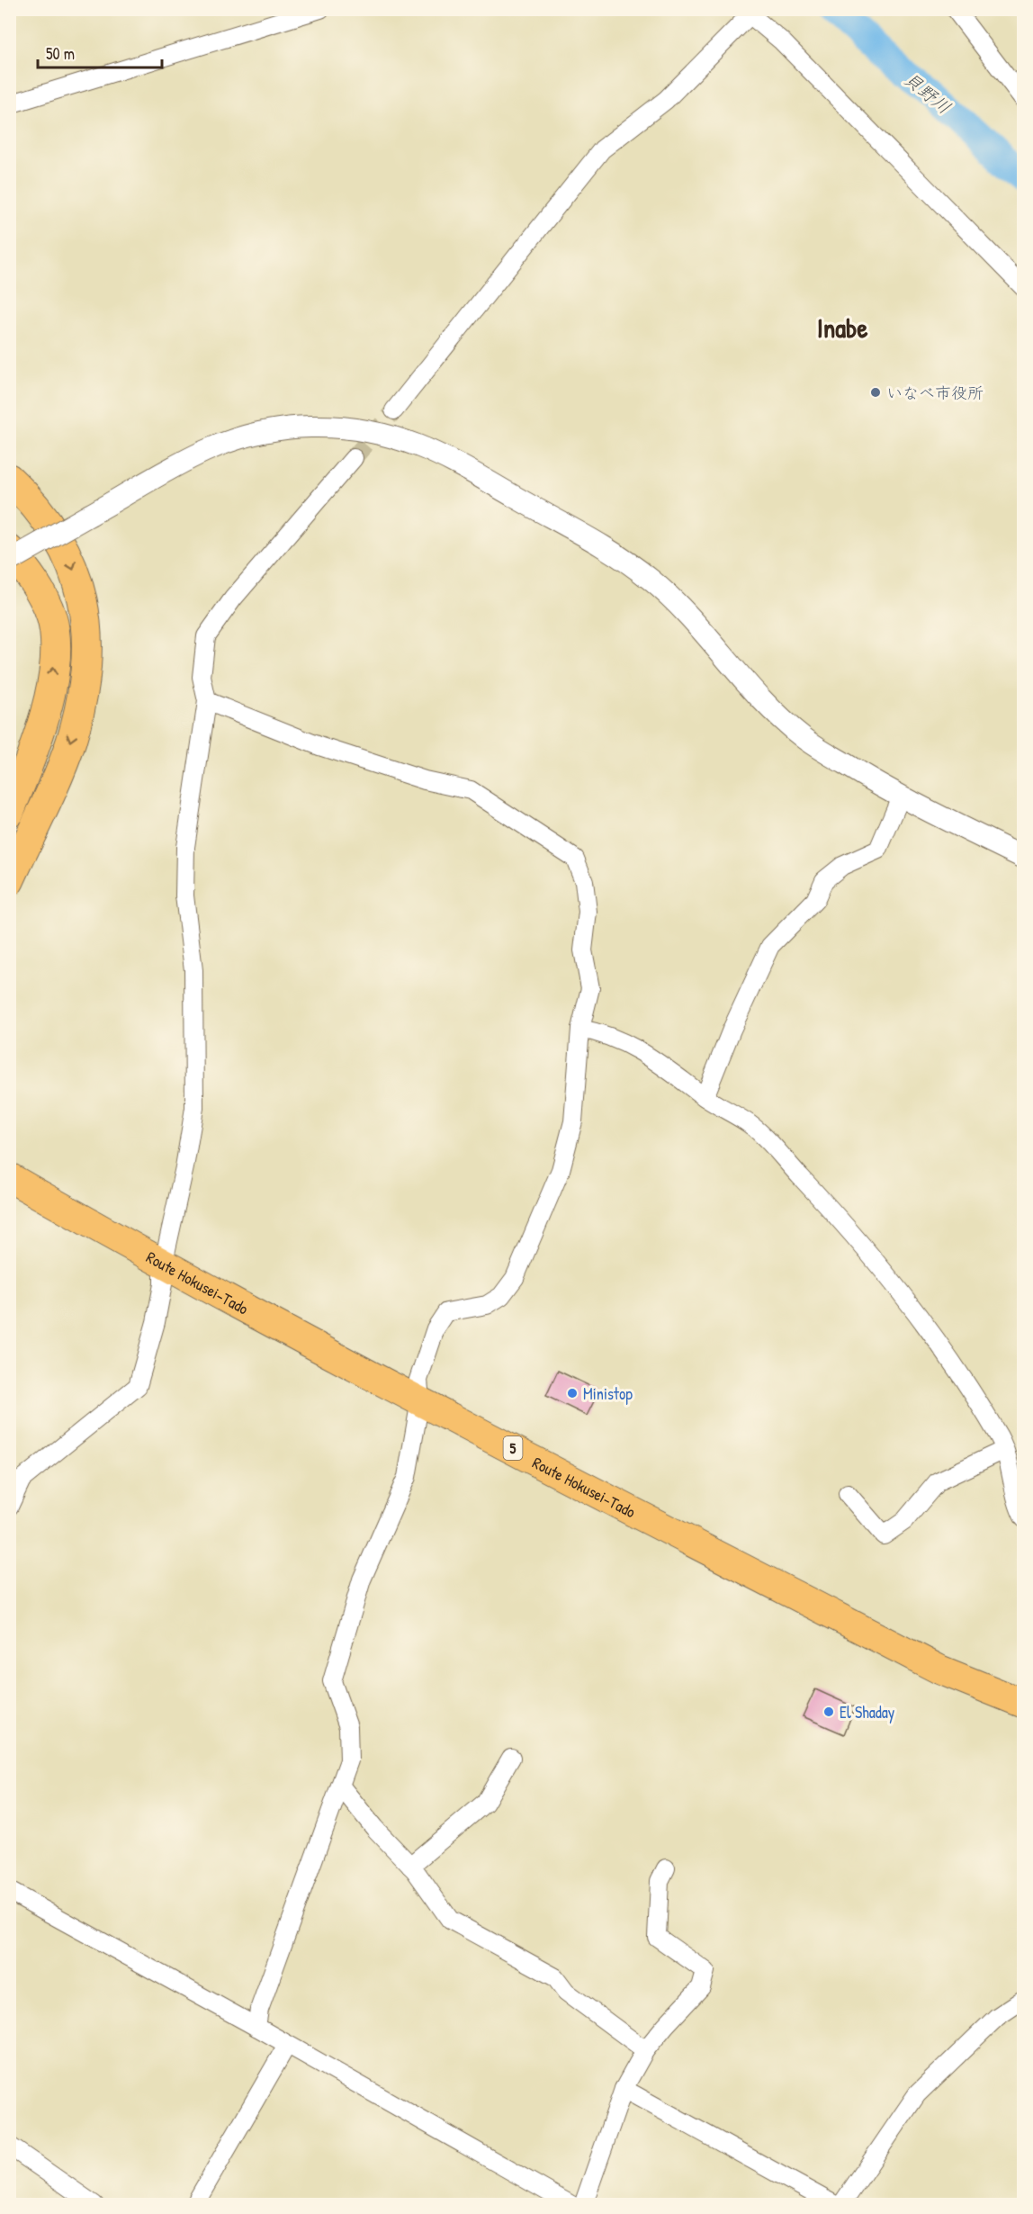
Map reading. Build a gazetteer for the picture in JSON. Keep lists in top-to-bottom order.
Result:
{
  "streets": {
    "main road": ["Route Hokusei-Tado", "5"]
  },
  "districts": ["Inabe"],
  "water": ["貝野川"],
  "places": ["いなべ市役所", "Ministop", "El Shaday"],
  "scale_bar": "50 m"
}
